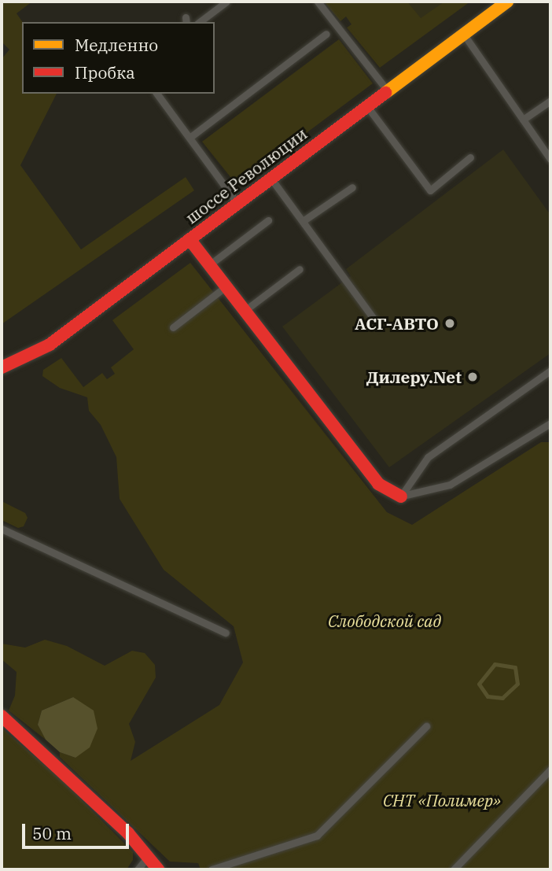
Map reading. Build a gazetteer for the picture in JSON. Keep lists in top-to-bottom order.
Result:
{
  "streets": {
    "main road": ["шоссе Революции"]
  },
  "parks": ["Слободской сад", "СНТ «Полимер»"],
  "places": ["АСГ-АВТО", "Дилеру.Net"],
  "legend": ["Медленно", "Пробка"],
  "scale_bar": "50 m"
}
